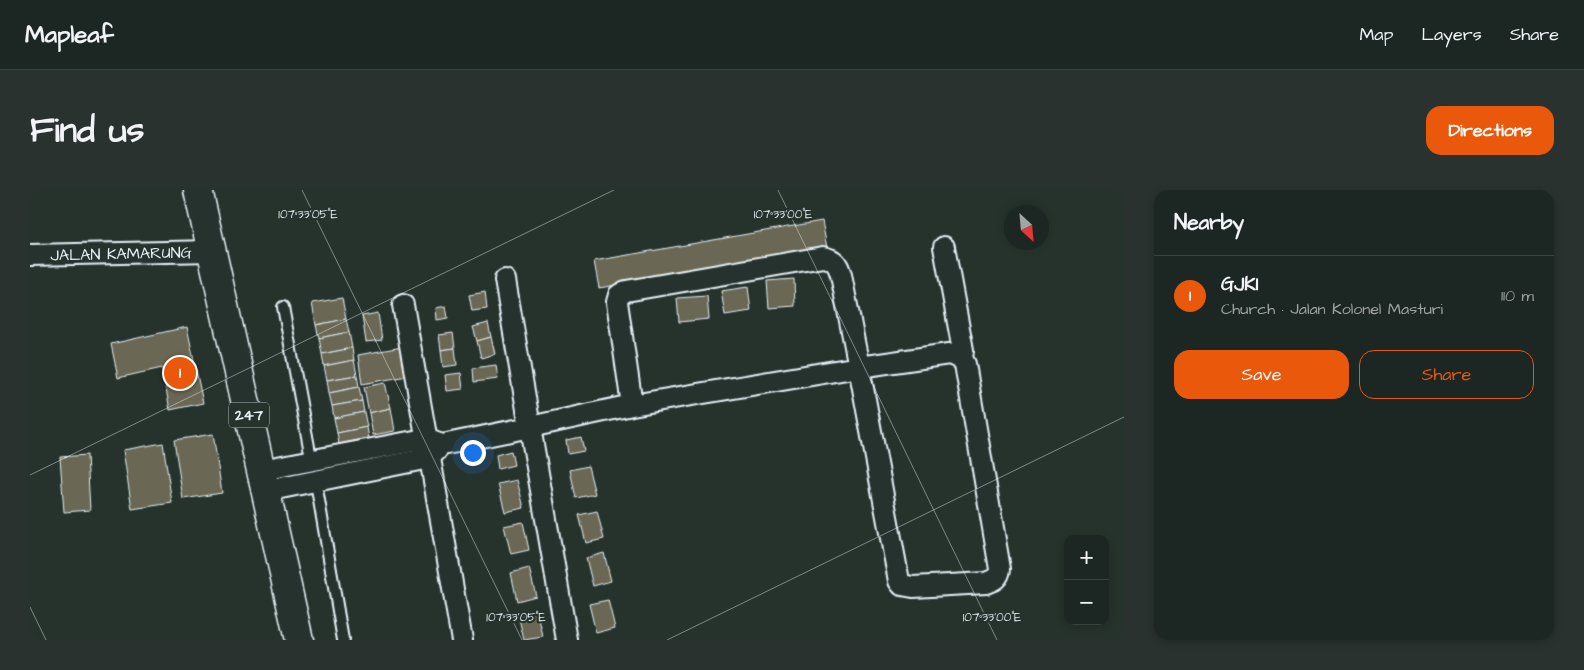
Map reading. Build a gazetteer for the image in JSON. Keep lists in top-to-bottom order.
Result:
{
  "streets": {
    "main road": ["247"],
    "street": ["JALAN KAMARUNG"]
  },
  "crossings": [
    ["JALAN KAMARUNG", "247"]
  ],
  "north": "bottom right",
  "page": {
    "header": "Mapleaf",
    "nav": ["Map", "Layers", "Share"],
    "title": "Find us",
    "buttons": [
      "Directions",
      ["Save", "Share"]
    ],
    "heading": "Nearby",
    "list": [
      {
        "mark": "1",
        "name": "GJKI",
        "note": "Church · Jalan Kolonel Masturi",
        "value": "110 m"
      }
    ],
    "pins": "1",
    "map_buttons": ["+", "−"]
  },
  "coordinates": ["107°33'05\"E", "107°33'00\"E"]
}
